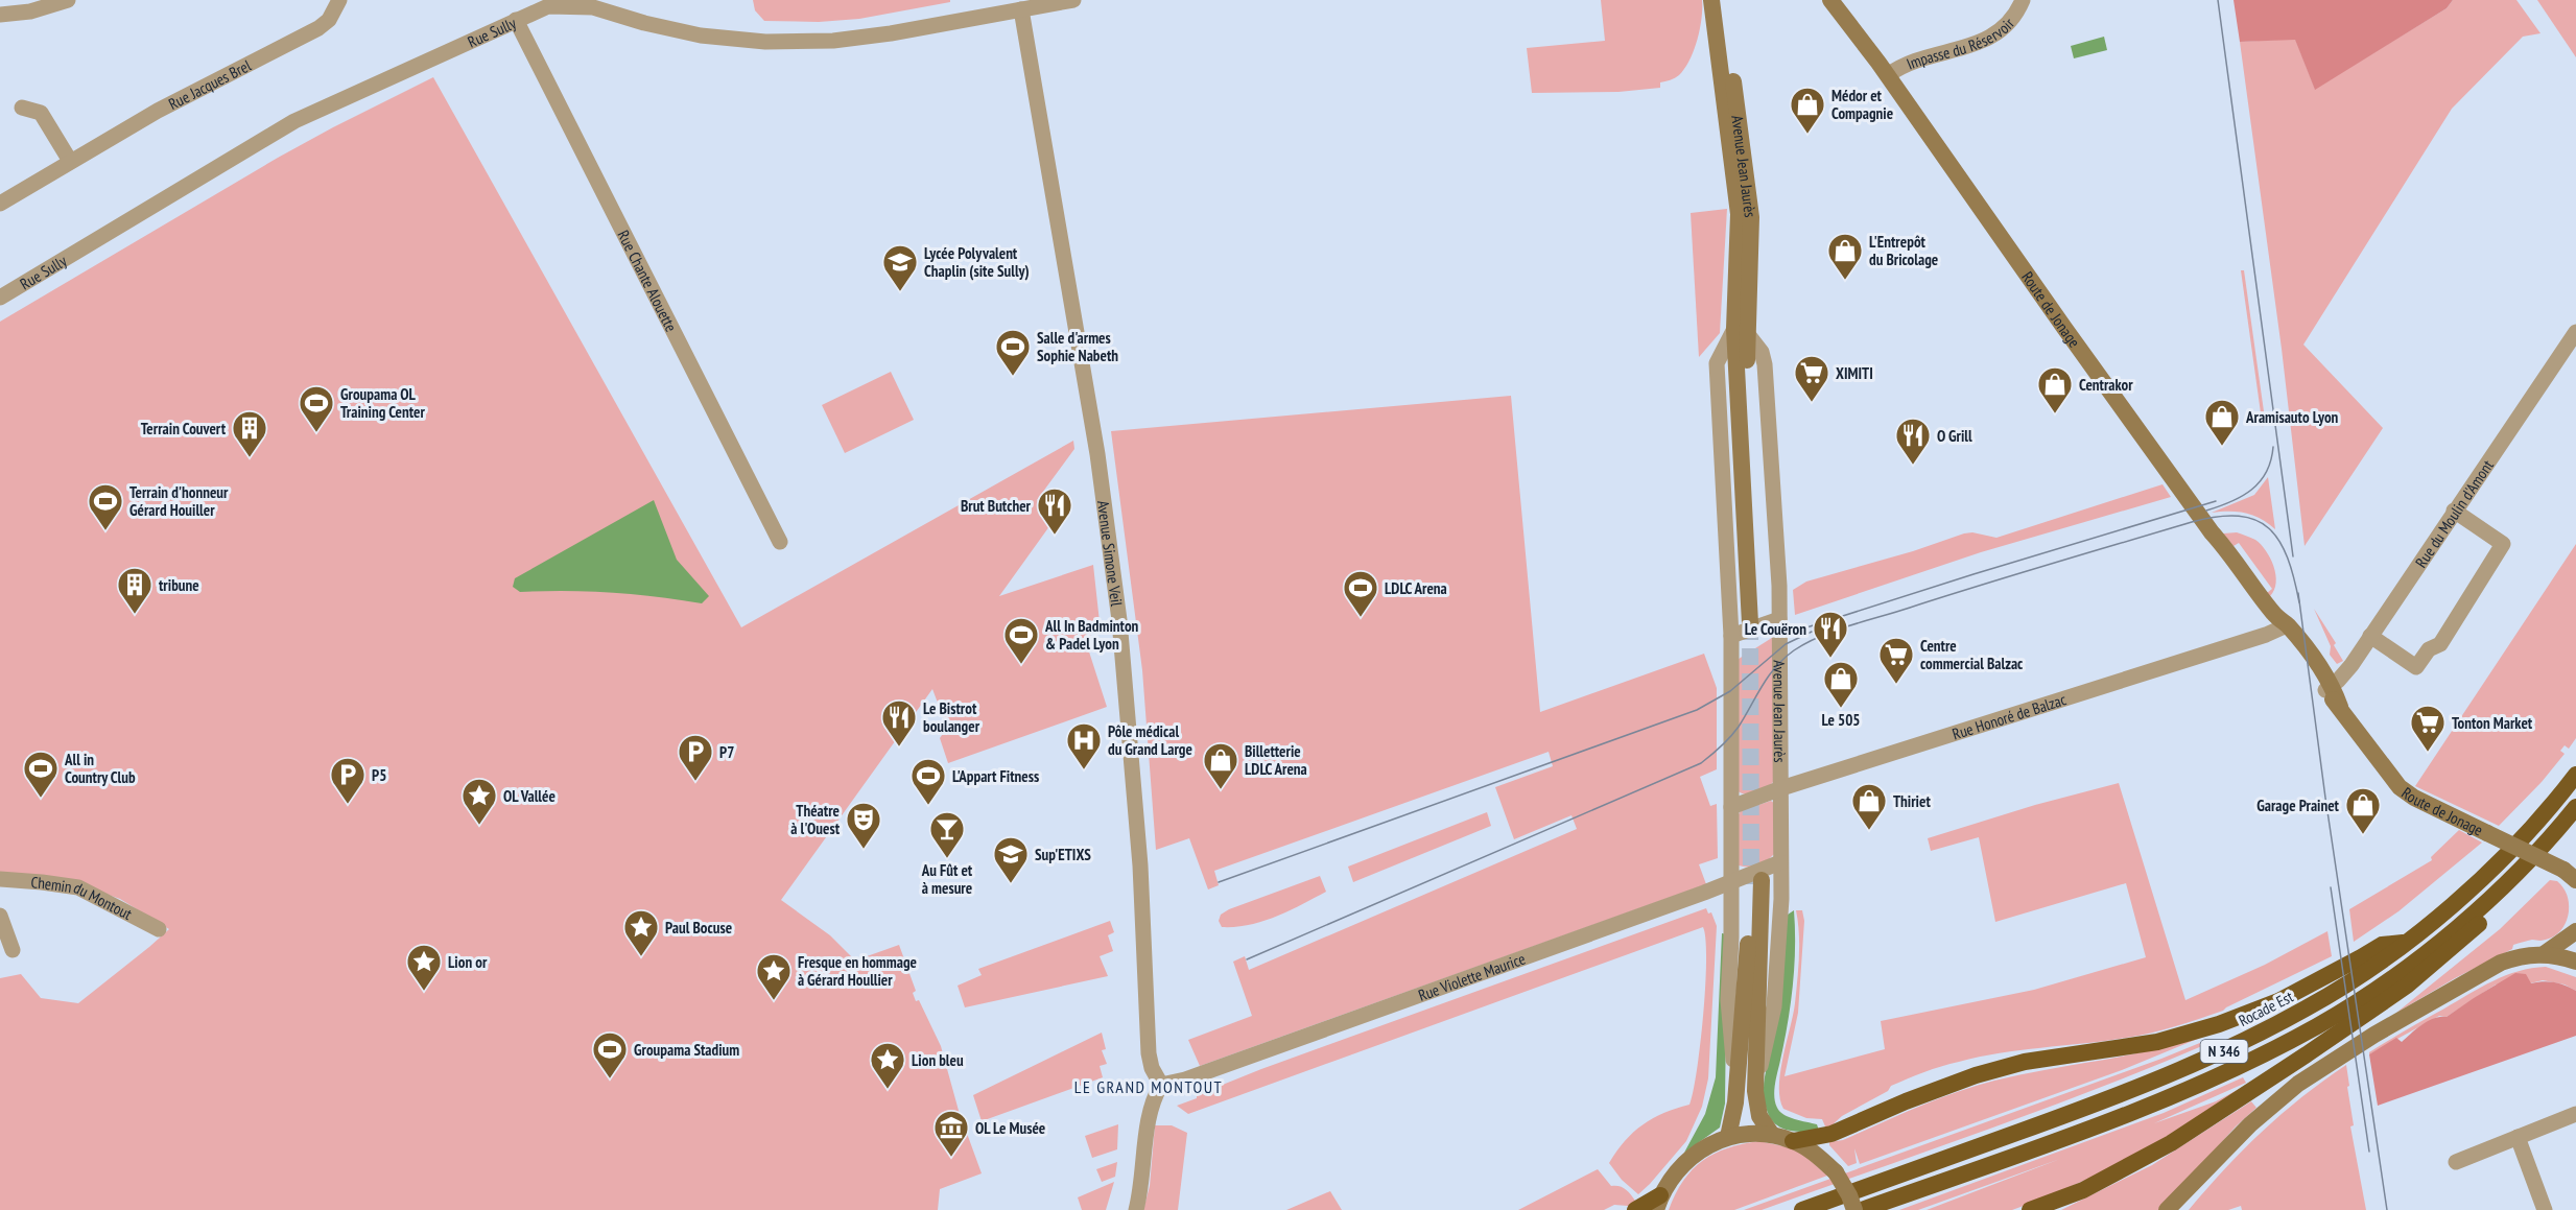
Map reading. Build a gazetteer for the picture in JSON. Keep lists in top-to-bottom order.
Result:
{
  "streets": {
    "highway": ["Rocade Est", "N 346"],
    "main road": ["Avenue Jean Jaurès", "Route de Jonage"],
    "street": [
      "Rue Sully",
      "Impasse du Réservoir",
      "Rue Jacques Brel",
      "Rue Chante Alouette",
      "Rue du Moulin d'Amont",
      "Avenue Simone Veil",
      "Rue Honoré de Balzac",
      "Chemin du Montout",
      "Rue Violette Maurice"
    ]
  },
  "crossings": [
    ["Rue Sully", "Rue Chante Alouette"],
    ["Rue Sully", "Avenue Simone Veil"],
    ["Impasse du Réservoir", "Route de Jonage"],
    ["Avenue Jean Jaurès", "Rue Honoré de Balzac"],
    ["Avenue Jean Jaurès", "Rue Violette Maurice"],
    ["Route de Jonage", "Rue du Moulin d'Amont"],
    ["Route de Jonage", "Rue Honoré de Balzac"],
    ["Avenue Simone Veil", "Rue Violette Maurice"]
  ],
  "districts": ["LE GRAND MONTOUT"],
  "places": {
    "shop": [
      "Médor et Compagnie",
      "L'Entrepôt du Bricolage",
      "Centrakor",
      "Aramisauto Lyon",
      "Le 505",
      "Billetterie LDLC Arena",
      "Thiriet",
      "Garage Prainet"
    ],
    "school or university": ["Lycée Polyvalent Chaplin (site Sully)", "Sup'ETIXS"],
    "sports": [
      "Salle d'armes Sophie Nabeth",
      "Groupama OL Training Center",
      "Terrain d'honneur Gérard Houiller",
      "LDLC Arena",
      "All In Badminton & Padel Lyon",
      "All in Country Club",
      "L'Appart Fitness",
      "Groupama Stadium"
    ],
    "supermarket": ["XIMITI", "Centre commercial Balzac", "Tonton Market"],
    "building": ["Terrain Couvert", "tribune"],
    "restaurant": [
      "O Grill",
      "Brut Butcher",
      "Le Couëron",
      "Le Bistrot boulanger"
    ],
    "hospital": ["Pôle médical du Grand Large"],
    "parking": ["P7", "P5"],
    "place": [
      "OL Vallée",
      "Paul Bocuse",
      "Lion or",
      "Fresque en hommage à Gérard Houllier",
      "Lion bleu"
    ],
    "theatre": ["Théatre à l'Ouest"],
    "bar": ["Au Fût et à mesure"],
    "museum": ["OL Le Musée"]
  }
}
